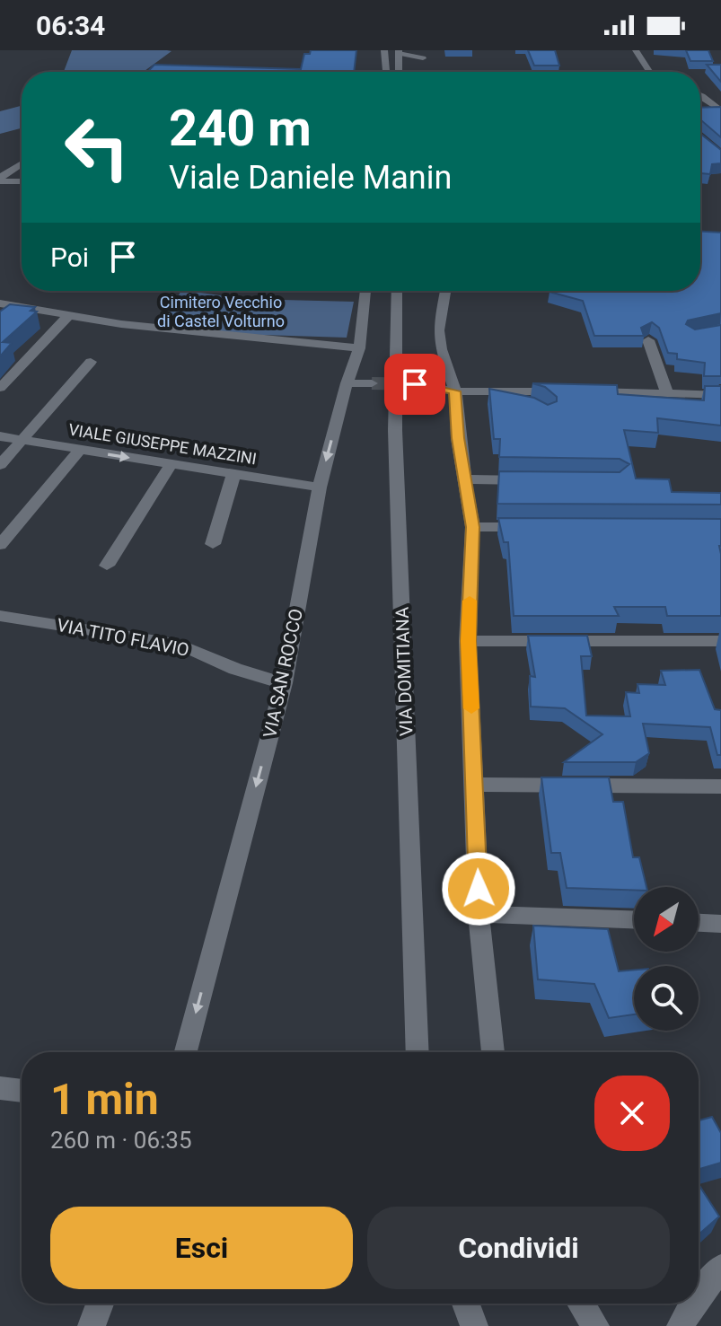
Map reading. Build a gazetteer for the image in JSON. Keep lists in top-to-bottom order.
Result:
{
  "streets": {
    "street": [
      "VIALE GIUSEPPE MAZZINI",
      "VIA TITO FLAVIO",
      "VIA DOMITIANA",
      "VIA SAN ROCCO"
    ]
  },
  "crossings": [
    ["VIALE GIUSEPPE MAZZINI", "VIA SAN ROCCO"],
    ["VIA TITO FLAVIO", "VIA SAN ROCCO"]
  ],
  "one_way": ["VIA SAN ROCCO"],
  "parks": ["Cimitero Vecchio di Castel Volturno"],
  "north": "bottom left",
  "page": {
    "status": "06:34",
    "turn": ["240 m", "Viale Daniele Manin"],
    "then": "Poi",
    "heading": ["1 min", "260 m · 06:35"],
    "buttons": ["Esci", "Condividi"]
  }
}
